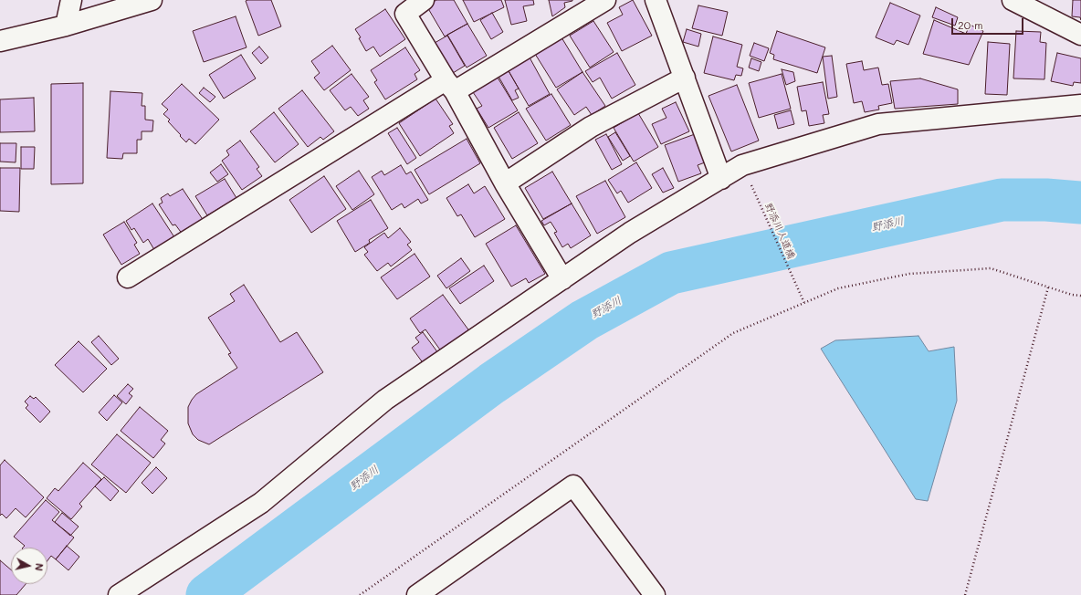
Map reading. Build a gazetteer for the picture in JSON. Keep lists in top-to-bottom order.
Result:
{
  "streets": {
    "path": ["野添川人道橋"]
  },
  "water": ["野添川"],
  "scale_bar": "20 m",
  "north": "right"
}
